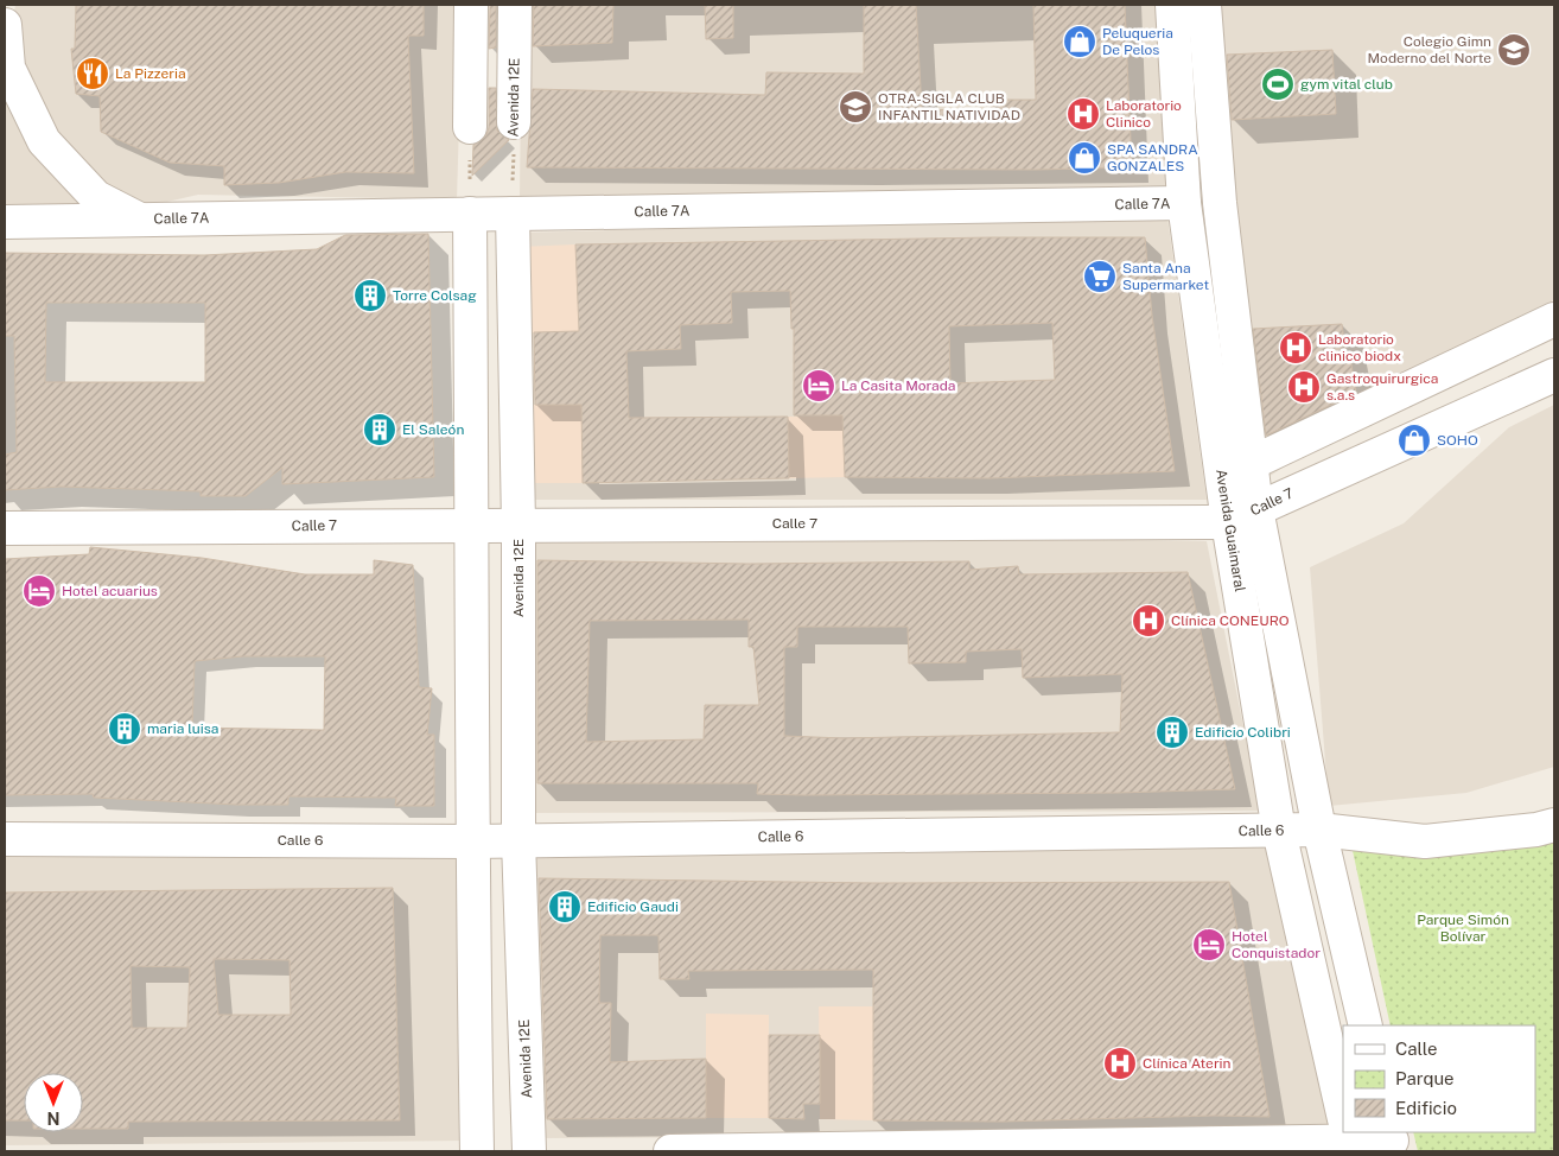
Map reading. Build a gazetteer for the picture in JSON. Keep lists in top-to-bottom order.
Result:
{
  "streets": {
    "street": [
      "Avenida 12E",
      "Calle 7A",
      "Calle 7",
      "Avenida Guaimaral",
      "Calle 6"
    ]
  },
  "crossings": [
    ["Avenida 12E", "Calle 7A"],
    ["Avenida 12E", "Calle 7"],
    ["Avenida 12E", "Calle 6"],
    ["Calle 7A", "Avenida Guaimaral"],
    ["Calle 7", "Avenida Guaimaral"],
    ["Avenida Guaimaral", "Calle 6"]
  ],
  "parks": ["Parque Simón Bolívar"],
  "places": {
    "shop": ["Peluqueria De Pelos", "SPA SANDRA GONZALES", "SOHO"],
    "school or university": ["Colegio Gimn Moderno del Norte", "OTRA-SIGLA CLUB INFANTIL NATIVIDAD"],
    "restaurant": ["La Pizzeria"],
    "sports": ["gym vital club"],
    "hospital": [
      "Laboratorio Clinico",
      "Laboratorio clinico biodx",
      "Gastroquirurgica s.a.s",
      "Clínica CONEURO",
      "Clínica Aterin"
    ],
    "supermarket": ["Santa Ana Supermarket"],
    "building": [
      "Torre Colsag",
      "El Saleón",
      "maria luisa",
      "Edificio Colibri",
      "Edificio Gaudi"
    ],
    "hotel": ["La Casita Morada", "Hotel acuarius", "Hotel Conquistador"]
  },
  "legend": ["Calle", "Parque", "Edificio"],
  "north": "bottom"
}
